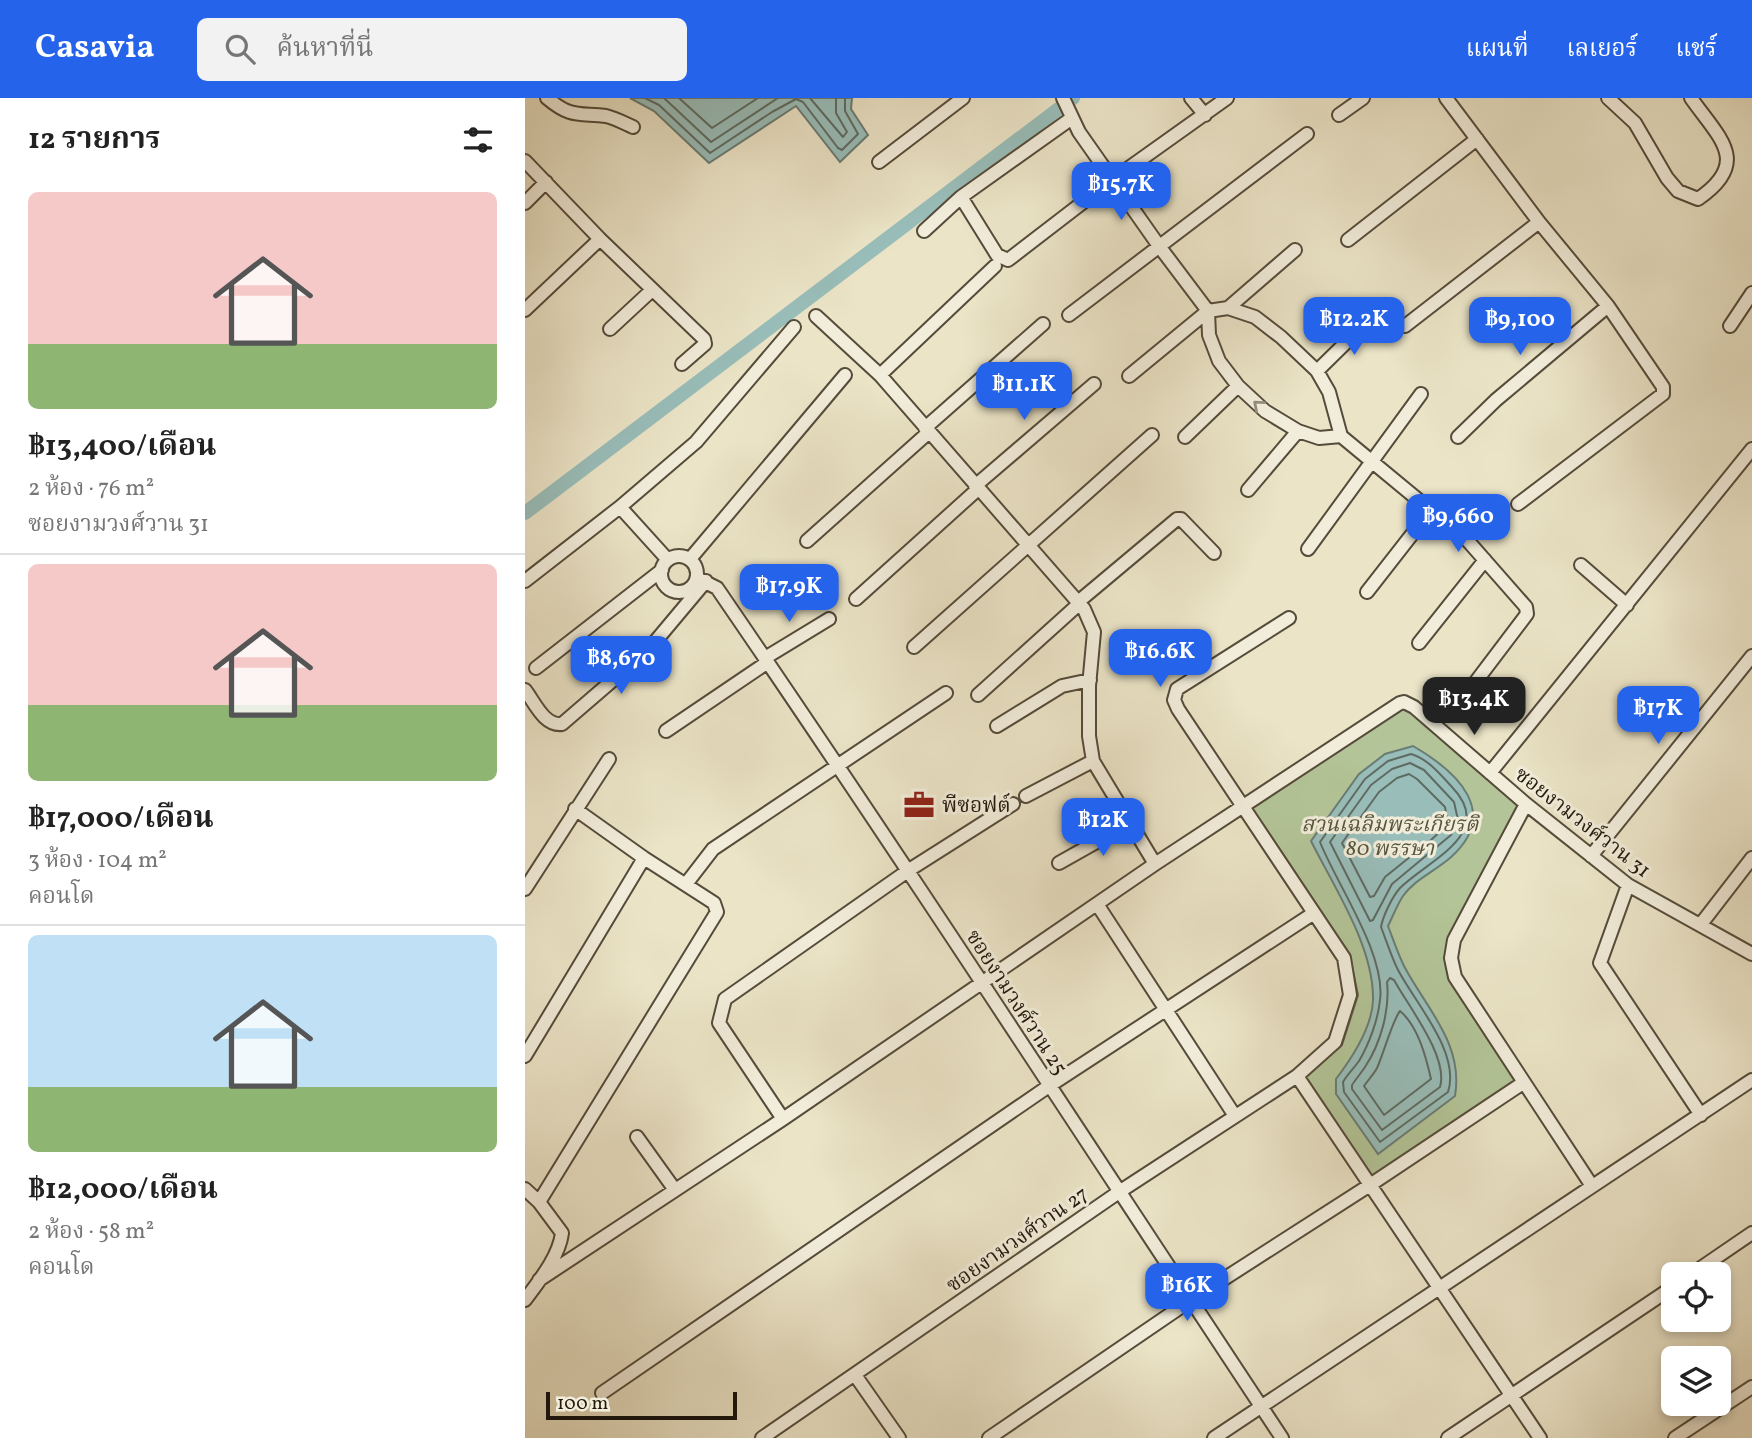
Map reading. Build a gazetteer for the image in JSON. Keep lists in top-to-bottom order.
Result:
{
  "streets": {
    "street": ["ซอยงามวงศ์วาน 31", "ซอยงามวงศ์วาน 25", "ซอยงามวงศ์วาน 27"]
  },
  "crossings": [
    ["ซอยงามวงศ์วาน 31", "ซอยงามวงศ์วาน 27"],
    ["ซอยงามวงศ์วาน 25", "ซอยงามวงศ์วาน 27"]
  ],
  "parks": ["สวนเฉลิมพระเกียรติ 80 พรรษา"],
  "places": {
    "office": ["พีซอฟต์"]
  },
  "scale_bar": "100 m",
  "page": {
    "header": "Casavia",
    "search": "ค้นหาที่นี่",
    "nav": ["แผนที่", "เลเยอร์", "แชร์"],
    "heading": "12 รายการ",
    "price": [
      "฿15.7K",
      "฿12.2K",
      "฿9,100",
      "฿11.1K",
      "฿9,660",
      "฿17.9K",
      "฿16.6K",
      "฿8,670",
      "฿13.4K",
      "฿17K",
      "฿12K",
      "฿16K"
    ],
    "list": [
      {
        "name": "฿13,400/เดือน",
        "note": "2 ห้อง · 76 m² · ซอยงามวงศ์วาน 31"
      },
      {
        "name": "฿17,000/เดือน",
        "note": "3 ห้อง · 104 m² · คอนโด"
      },
      {
        "name": "฿12,000/เดือน",
        "note": "2 ห้อง · 58 m² · คอนโด"
      }
    ],
    "scale": "100 m"
  }
}
